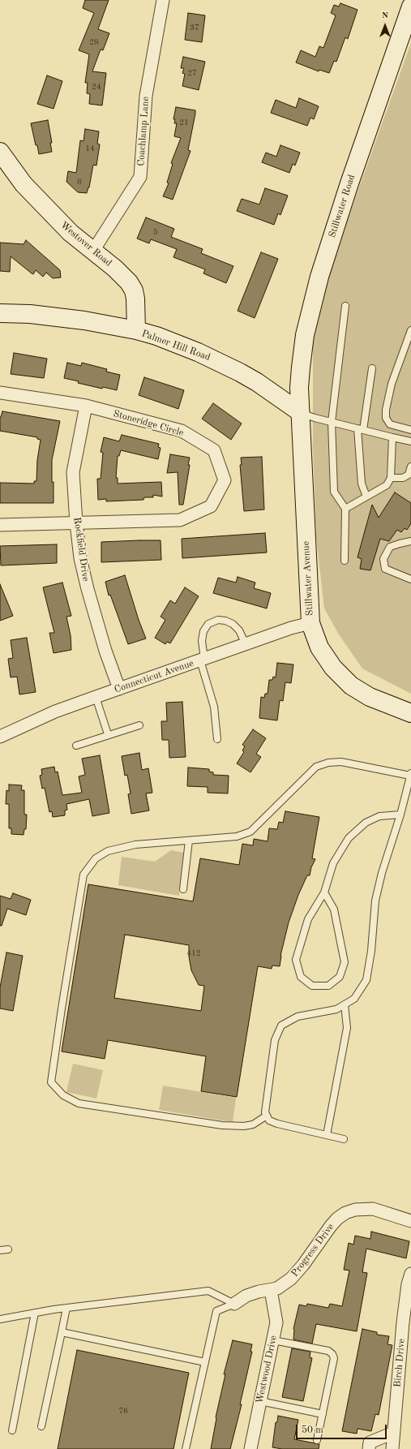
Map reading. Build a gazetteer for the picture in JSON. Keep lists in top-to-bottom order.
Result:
{
  "streets": {
    "main road": [
      "Stillwater Road",
      "Westover Road",
      "Palmer Hill Road",
      "Stillwater Avenue"
    ],
    "street": [
      "Coachlamp Lane",
      "Stoneridge Circle",
      "Rockfield Drive",
      "Connecticut Avenue",
      "Progress Drive",
      "Birch Drive",
      "Westwood Drive"
    ]
  },
  "crossings": [
    ["Coachlamp Lane", "Westover Road"],
    ["Stillwater Road", "Palmer Hill Road"],
    ["Stillwater Road", "Stillwater Avenue"],
    ["Westover Road", "Palmer Hill Road"],
    ["Palmer Hill Road", "Stillwater Avenue"],
    ["Stoneridge Circle", "Rockfield Drive"],
    ["Rockfield Drive", "Connecticut Avenue"],
    ["Stillwater Avenue", "Connecticut Avenue"],
    ["Progress Drive", "Westwood Drive"]
  ],
  "house_numbers": [
    "37",
    "28",
    "27",
    "24",
    "21",
    "14",
    "8",
    "5",
    "412",
    "76"
  ],
  "scale_bar": "50 m",
  "north": "top"
}
